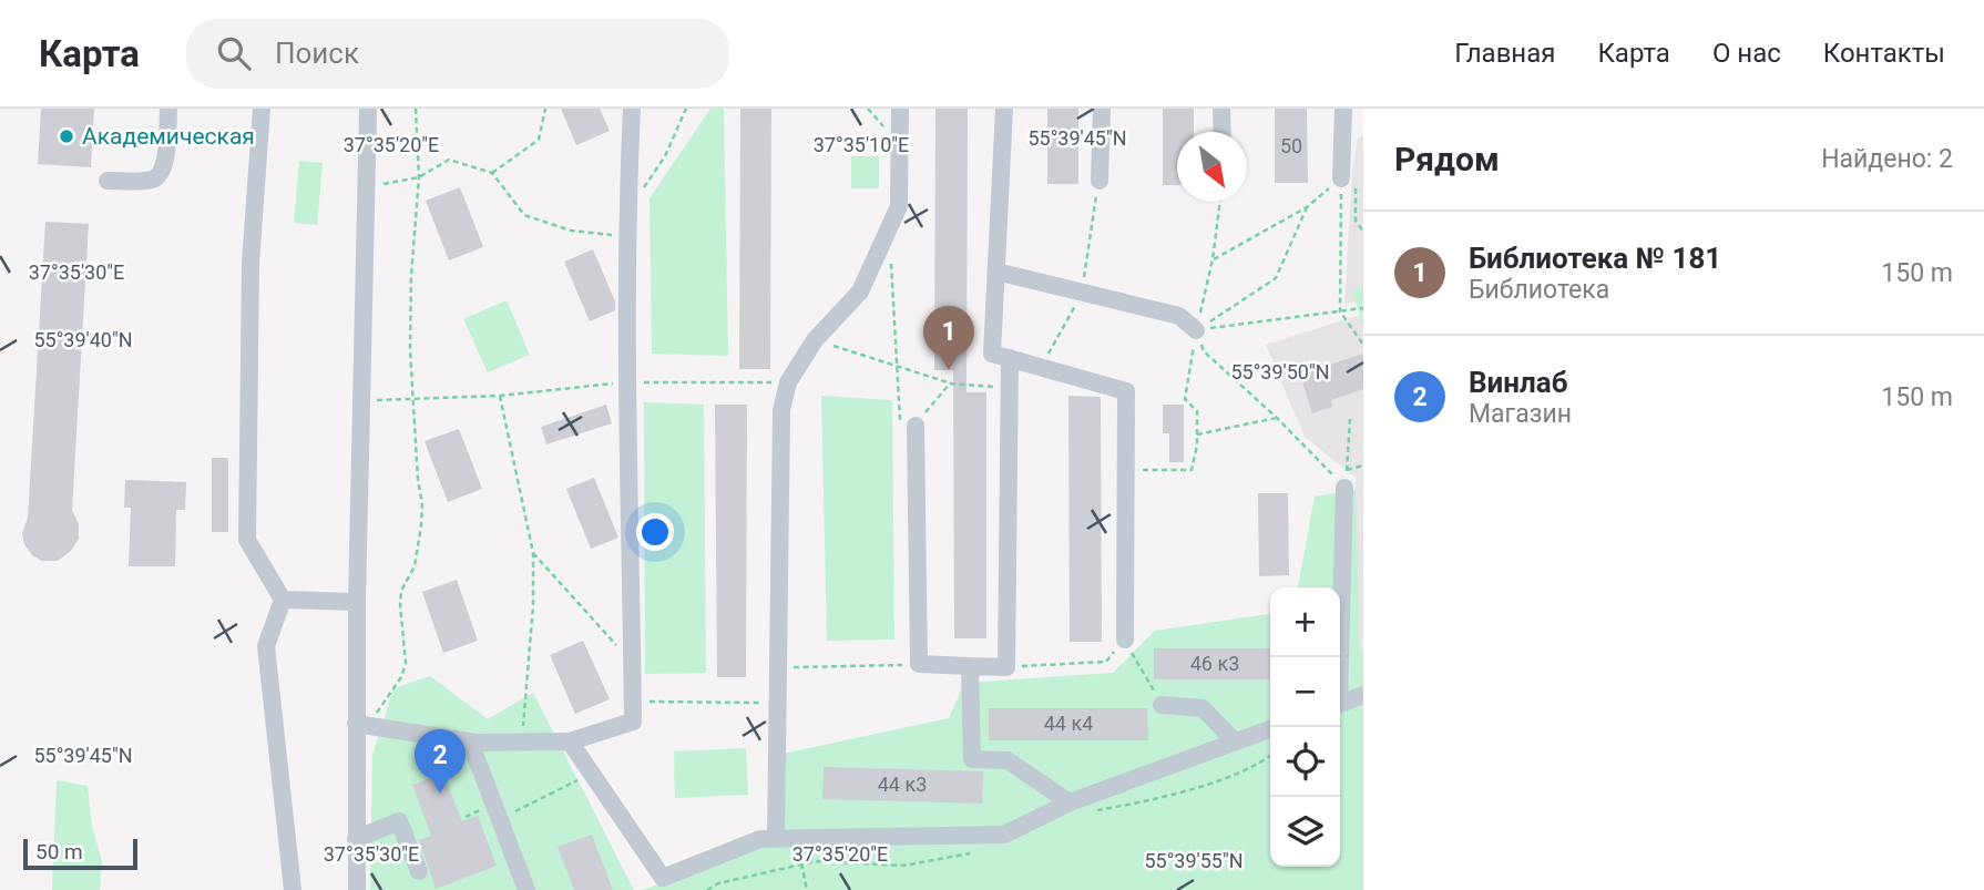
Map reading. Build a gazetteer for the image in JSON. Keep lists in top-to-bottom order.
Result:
{
  "places": ["Академическая"],
  "house_numbers": [
    "50",
    "46 к3",
    "44 к4",
    "44 к3"
  ],
  "scale_bar": "50 m",
  "north": "bottom right",
  "page": {
    "header": "Карта",
    "search": "Поиск",
    "nav": [
      "Главная",
      "Карта",
      "О нас",
      "Контакты"
    ],
    "heading": ["Рядом", "Найдено: 2"],
    "list": [
      {
        "mark": "1",
        "name": "Библиотека № 181",
        "note": "Библиотека",
        "value": "150 m"
      },
      {
        "mark": "2",
        "name": "Винлаб",
        "note": "Магазин",
        "value": "150 m"
      }
    ],
    "pins": ["1", "2"],
    "map_buttons": ["+", "−"],
    "scale": "50 m"
  },
  "coordinates": [
    "55°39'45\"N",
    "37°35'20\"E",
    "37°35'10\"E",
    "37°35'30\"E",
    "55°39'40\"N",
    "55°39'50\"N",
    "55°39'55\"N"
  ]
}
